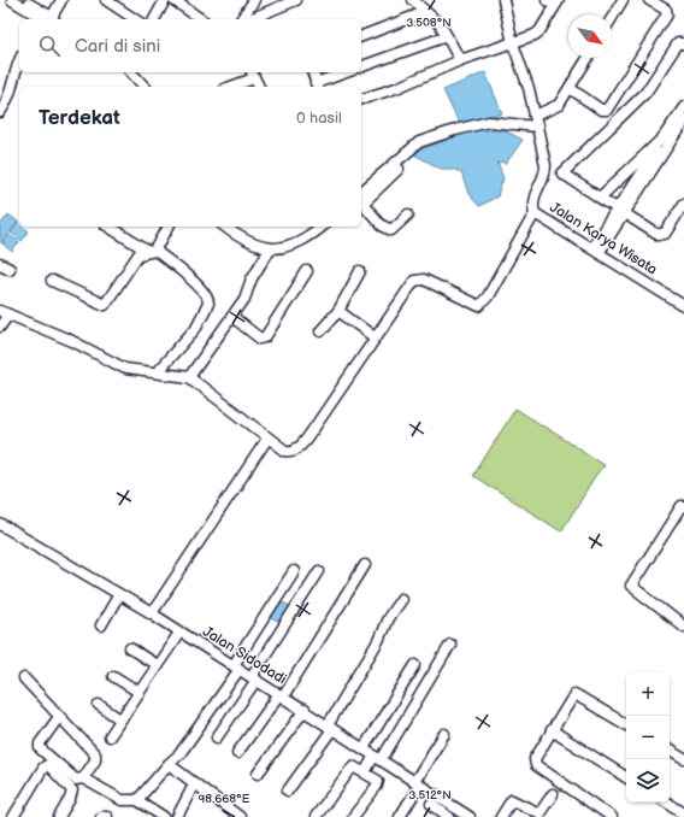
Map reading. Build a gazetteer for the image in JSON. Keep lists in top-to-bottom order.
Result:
{
  "streets": {
    "street": ["Jalan Karya Wisata", "Jalan Sidodadi"]
  },
  "north": "bottom right",
  "page": {
    "search": "Cari di sini",
    "heading": ["Terdekat", "0 hasil"],
    "map_buttons": ["+", "−"]
  },
  "coordinates": ["3.508°N", "3.512°N", "98.668°E"]
}
